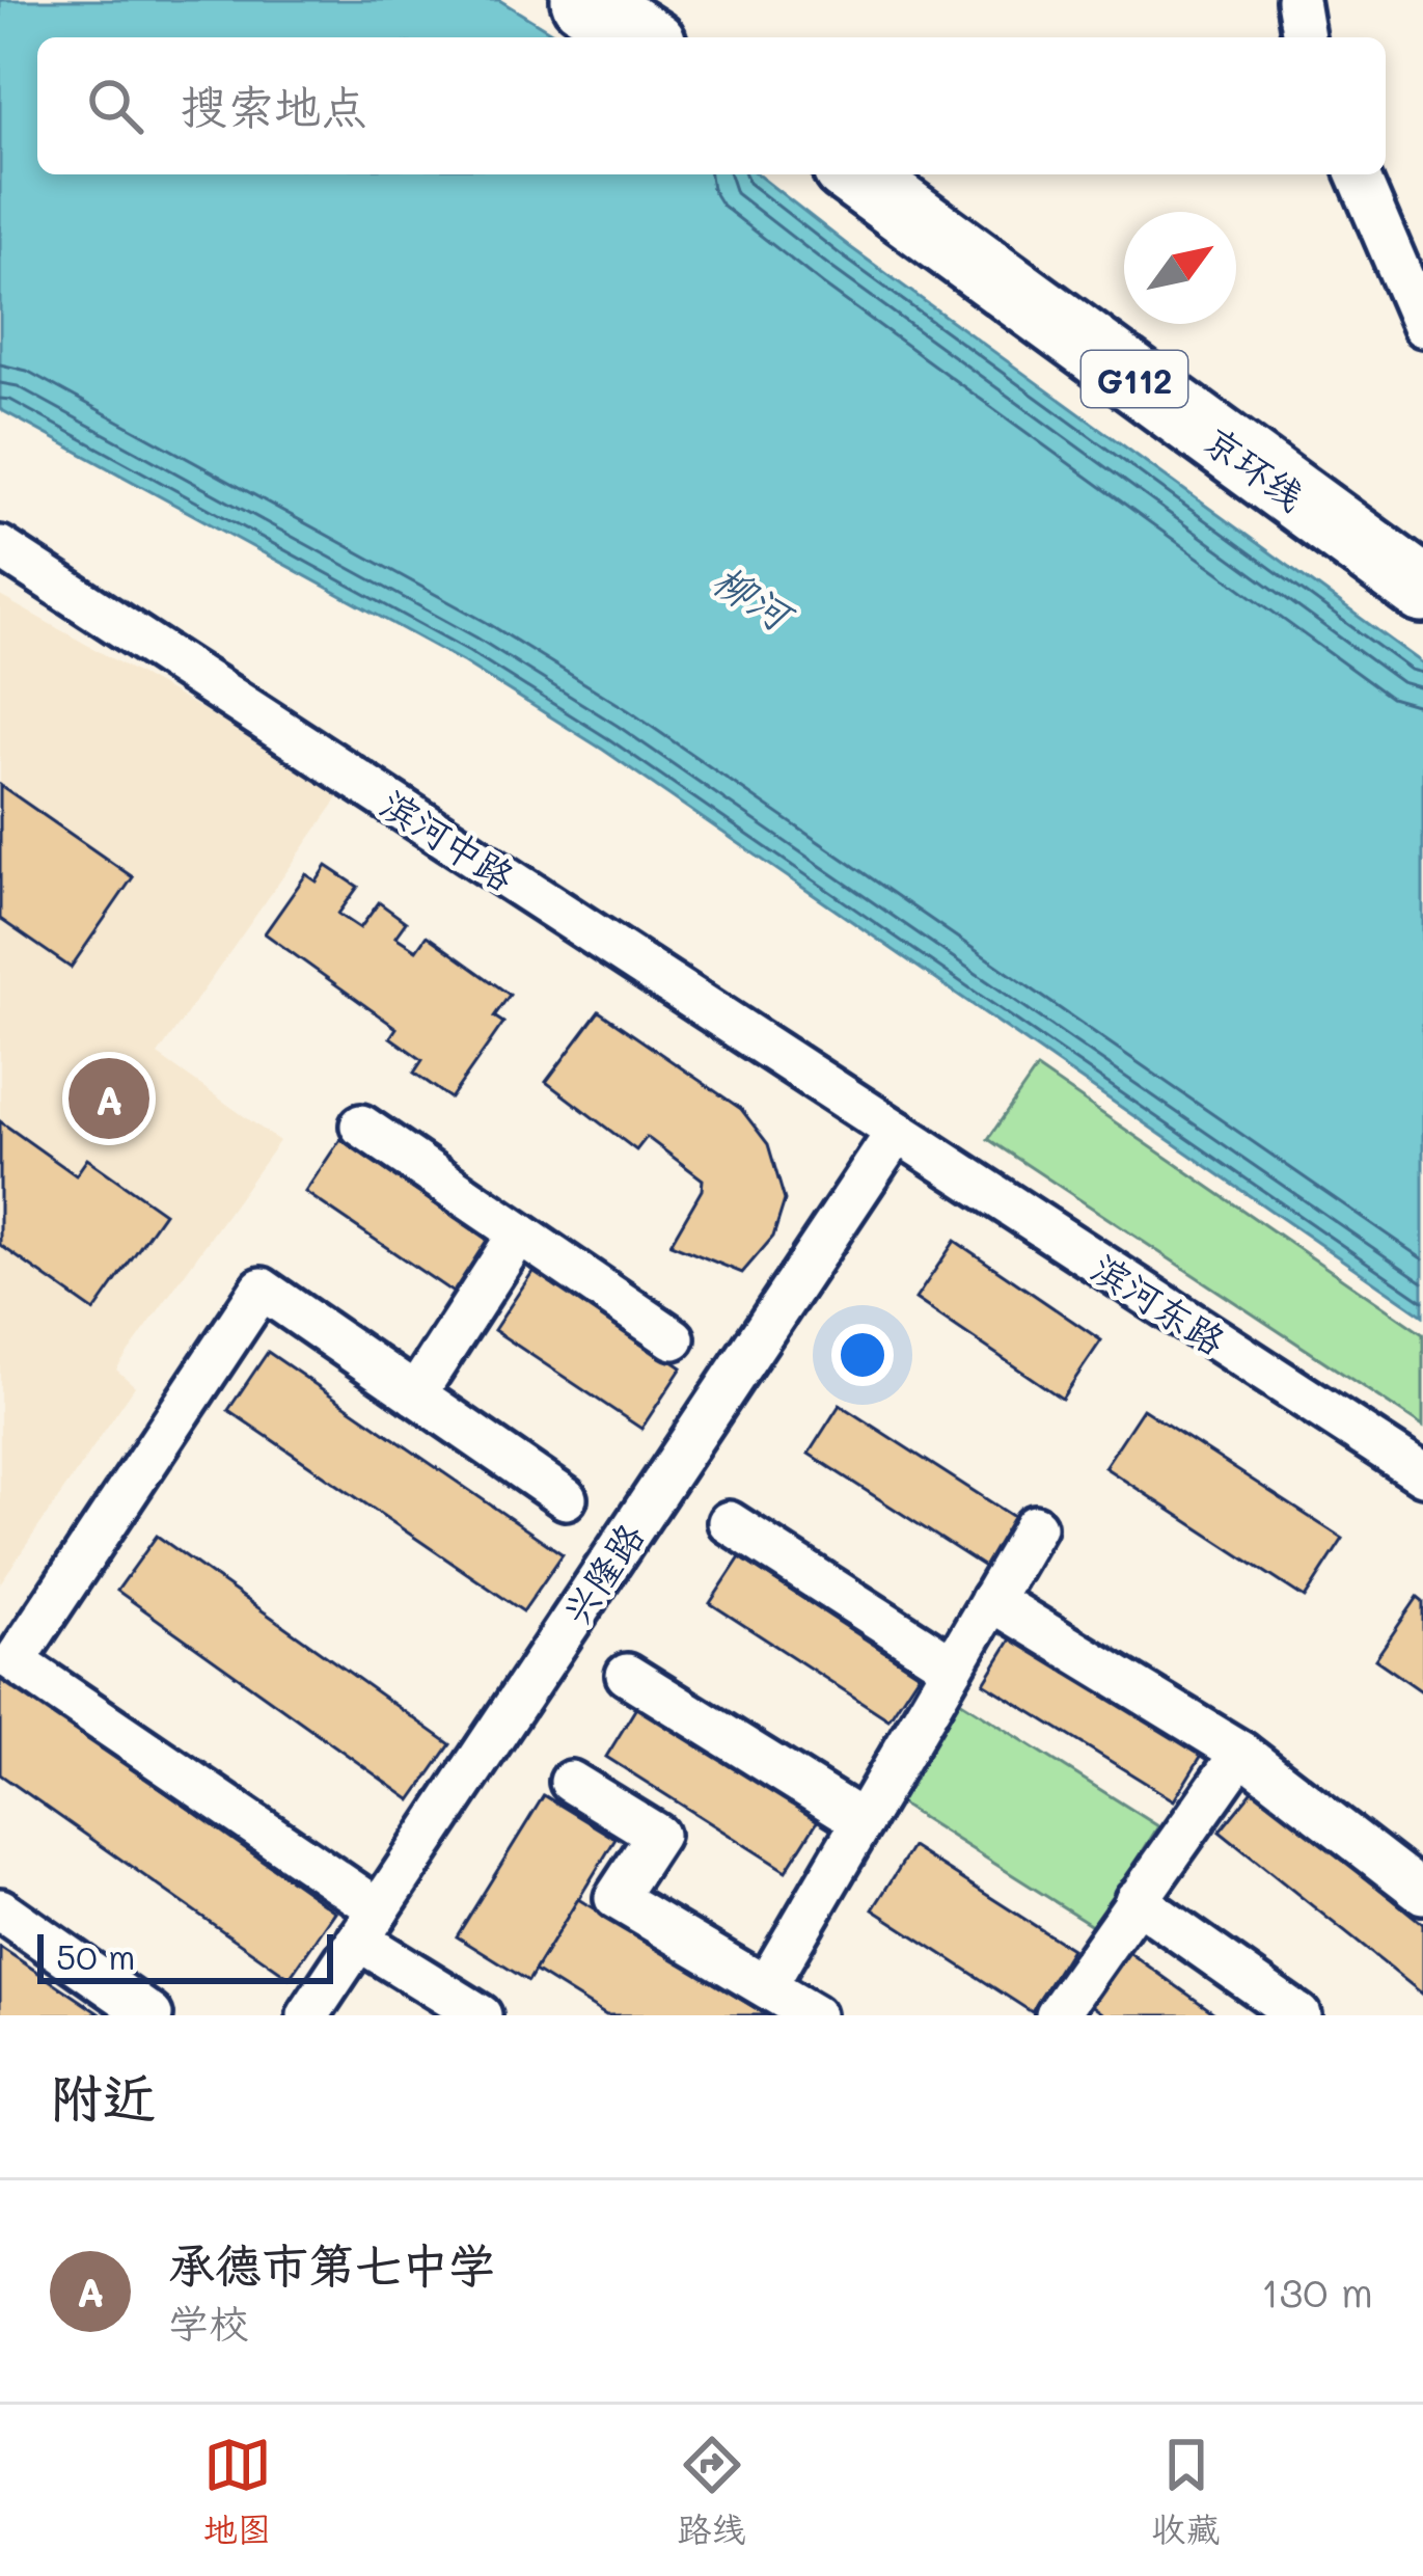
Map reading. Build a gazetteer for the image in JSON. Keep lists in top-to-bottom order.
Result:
{
  "streets": {
    "highway": ["G112", "京环线"],
    "street": ["滨河中路", "滨河东路", "兴隆路"]
  },
  "crossings": [
    ["滨河中路", "滨河东路"],
    ["滨河中路", "兴隆路"],
    ["滨河东路", "兴隆路"]
  ],
  "water": ["柳河"],
  "scale_bar": "50 m",
  "north": "top right",
  "page": {
    "search": "搜索地点",
    "pins": "A",
    "scale": "50 m",
    "heading": "附近",
    "list": [
      {
        "mark": "A",
        "name": "承德市第七中学",
        "note": "学校",
        "value": "130 m"
      }
    ],
    "nav": ["地图", "路线", "收藏"]
  }
}
